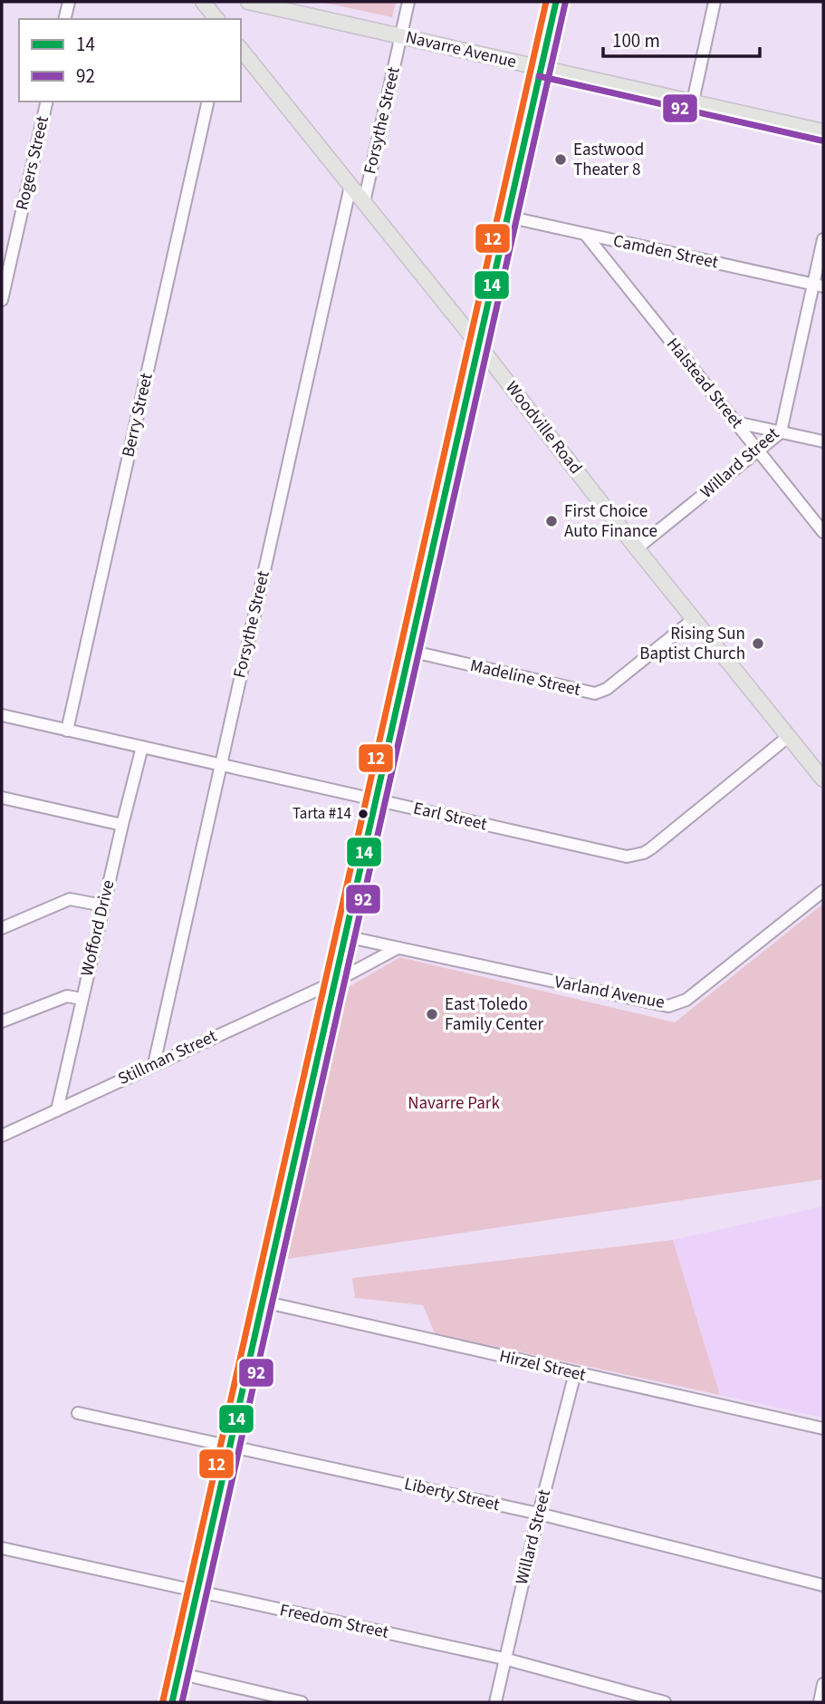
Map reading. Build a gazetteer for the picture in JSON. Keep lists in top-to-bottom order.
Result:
{
  "streets": {
    "main road": ["Navarre Avenue", "Woodville Road"],
    "street": [
      "Forsythe Street",
      "Rogers Street",
      "Camden Street",
      "Halstead Street",
      "Berry Street",
      "Willard Street",
      "Madeline Street",
      "Earl Street",
      "Wofford Drive",
      "Varland Avenue",
      "Stillman Street",
      "Hirzel Street",
      "Liberty Street",
      "Freedom Street"
    ]
  },
  "crossings": [
    ["Navarre Avenue", "Forsythe Street"],
    ["Forsythe Street", "Woodville Road"],
    ["Forsythe Street", "Earl Street"],
    ["Forsythe Street", "Stillman Street"],
    ["Camden Street", "Halstead Street"],
    ["Camden Street", "Willard Street"],
    ["Halstead Street", "Willard Street"],
    ["Berry Street", "Earl Street"],
    ["Woodville Road", "Willard Street"],
    ["Woodville Road", "Madeline Street"],
    ["Woodville Road", "Earl Street"],
    ["Willard Street", "Hirzel Street"],
    ["Willard Street", "Liberty Street"],
    ["Willard Street", "Freedom Street"],
    ["Earl Street", "Wofford Drive"],
    ["Wofford Drive", "Stillman Street"]
  ],
  "parks": ["Navarre Park"],
  "places": [
    "Eastwood Theater 8",
    "First Choice Auto Finance",
    "Rising Sun Baptist Church",
    "Tarta #14",
    "East Toledo Family Center"
  ],
  "lines": ["transit line 14", "transit line 12", "transit line 92"],
  "legend": ["14", "92"],
  "scale_bar": "100 m"
}
